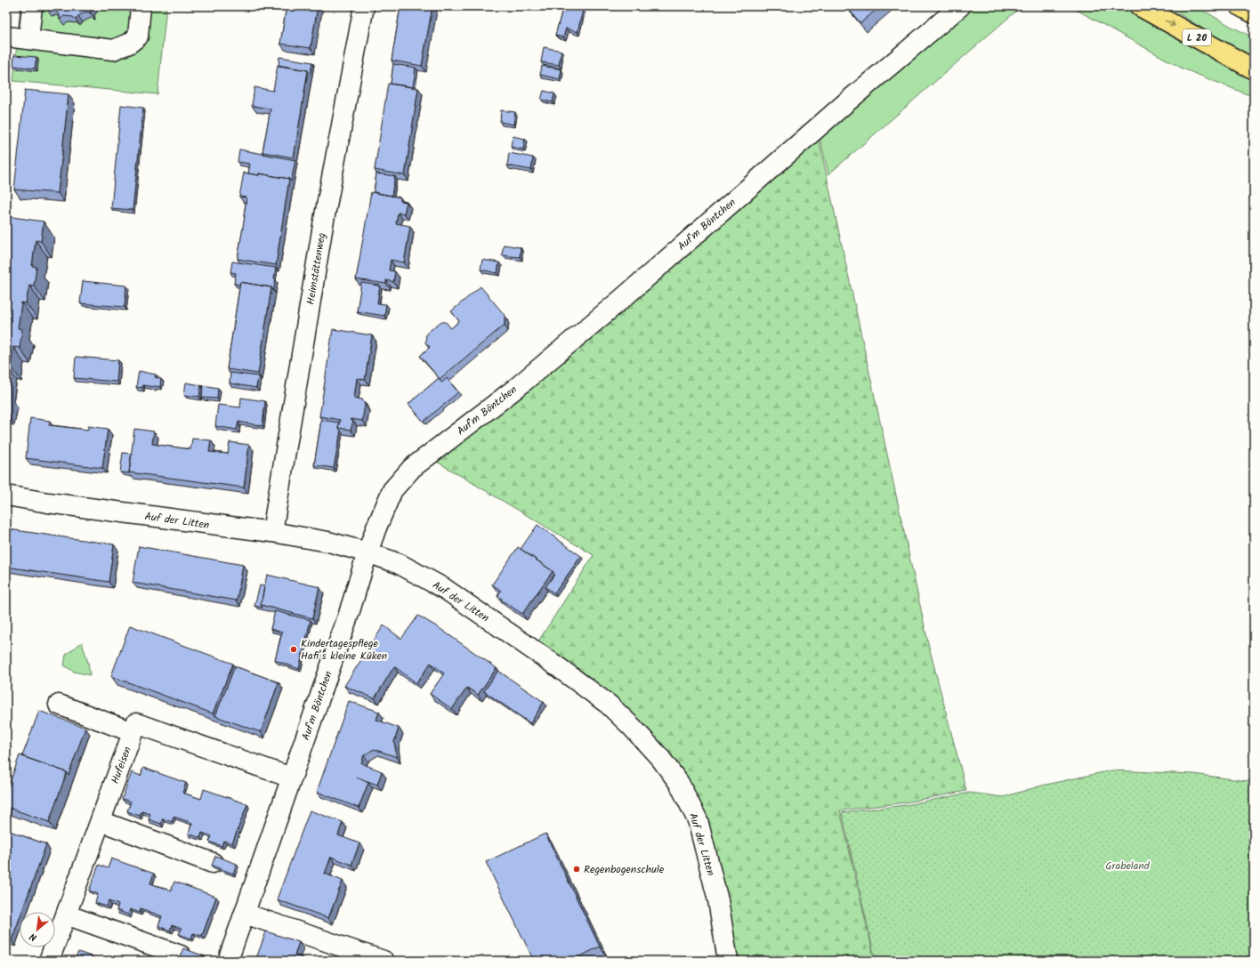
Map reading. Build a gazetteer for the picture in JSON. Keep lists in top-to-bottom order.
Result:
{
  "streets": {
    "main road": ["L 20"],
    "street": [
      "Auf'm Böntchen",
      "Heimstättenweg",
      "Auf der Litten",
      "Hufeisen"
    ]
  },
  "crossings": [
    ["Auf'm Böntchen", "Auf der Litten"],
    ["Auf'm Böntchen", "Hufeisen"],
    ["Heimstättenweg", "Auf der Litten"]
  ],
  "parks": ["Grabeland"],
  "places": ["Kindertagespflege Hafi’s kleine Küken", "Regenbogenschule"],
  "north": "bottom left"
}
